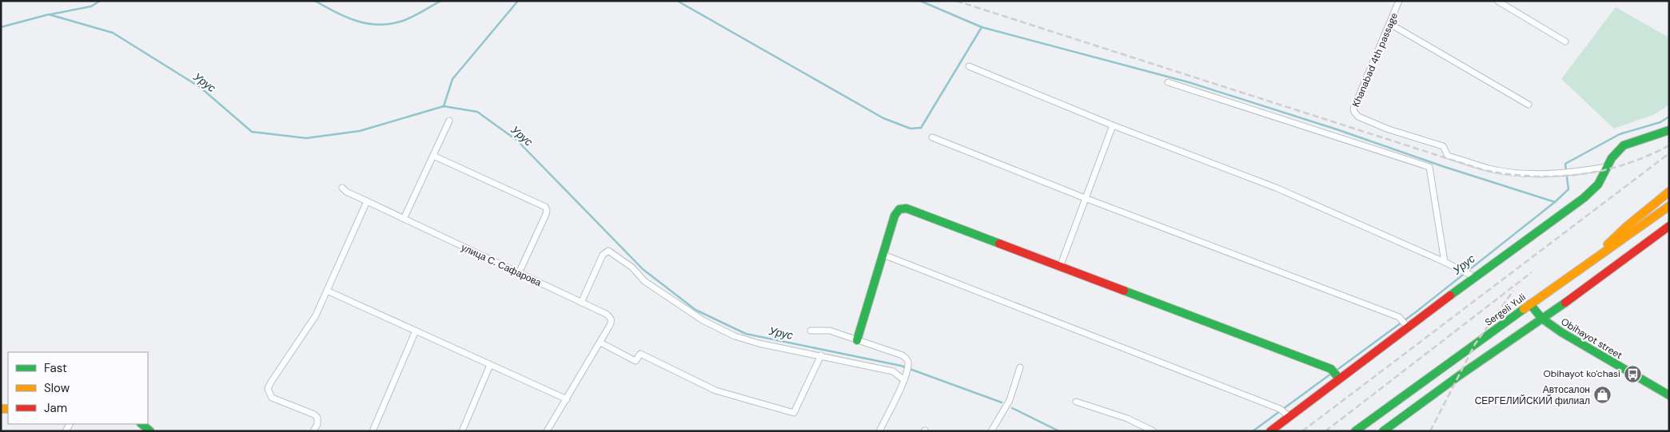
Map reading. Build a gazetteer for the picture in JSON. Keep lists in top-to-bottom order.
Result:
{
  "streets": {
    "street": [
      "Khanabad 4th passage",
      "улица С. Сафарова",
      "Sergeli Yuli",
      "Obihayot street"
    ]
  },
  "crossings": [
    ["Sergeli Yuli", "Obihayot street"]
  ],
  "water": ["Урус"],
  "places": {
    "bus stop": ["Obihayot ko'chasi"],
    "shop": ["Автосалон СЕРГЕЛИЙСКИЙ филиал"]
  },
  "legend": ["Fast", "Slow", "Jam"]
}
